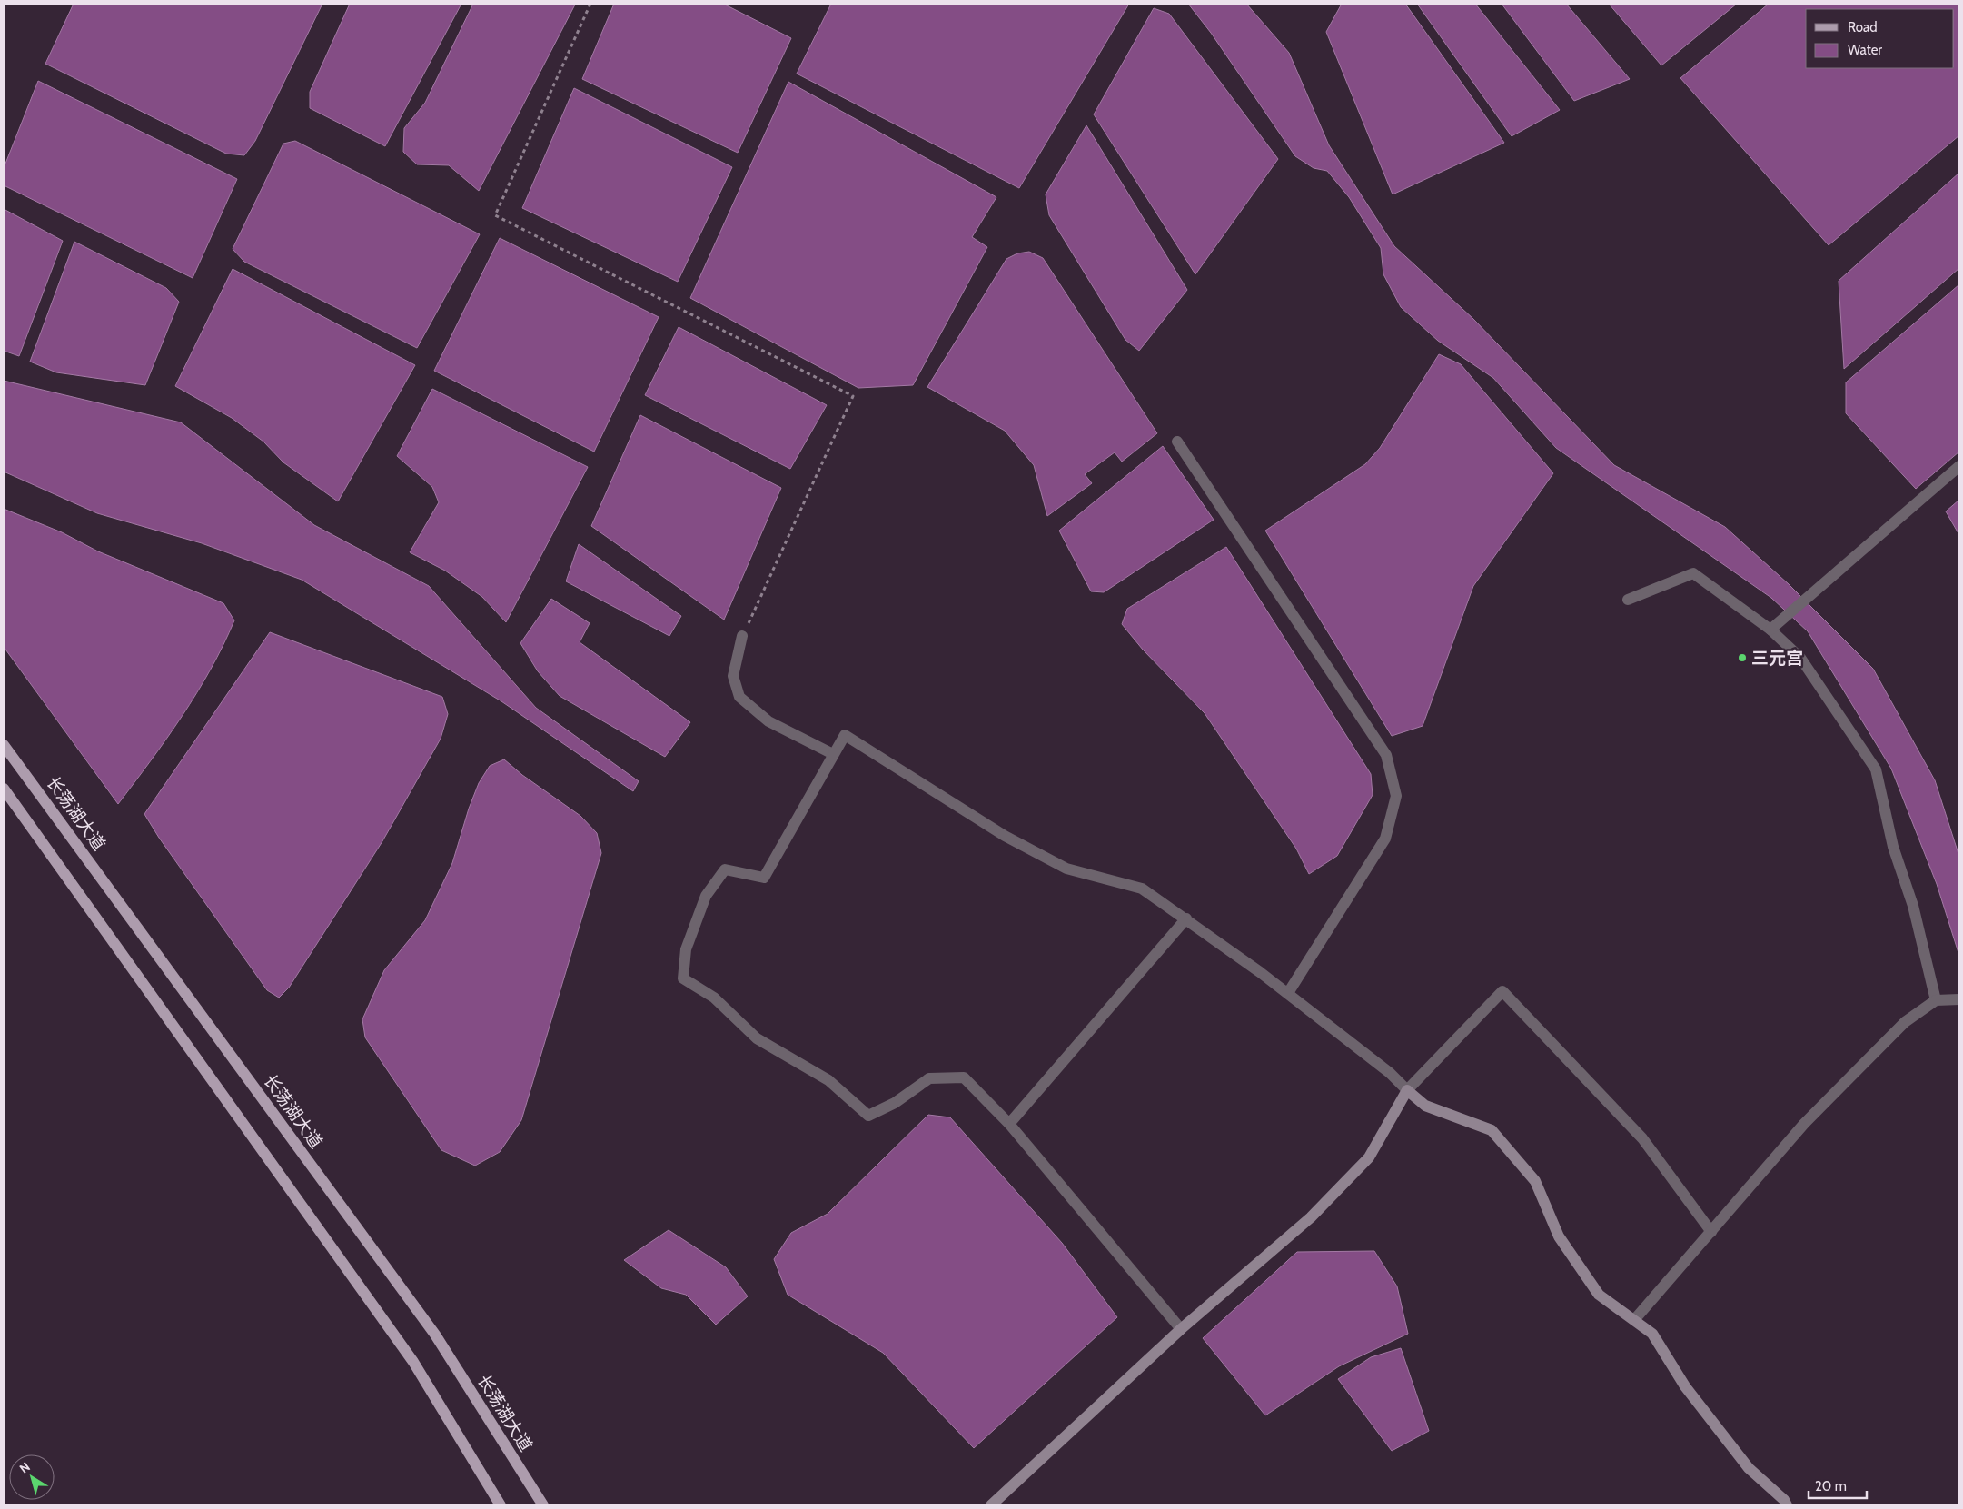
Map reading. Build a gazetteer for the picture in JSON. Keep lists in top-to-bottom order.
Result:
{
  "streets": {
    "main road": ["长荡湖大道"]
  },
  "places": ["三元宫"],
  "legend": ["Road", "Water"],
  "scale_bar": "20 m",
  "north": "top left"
}
